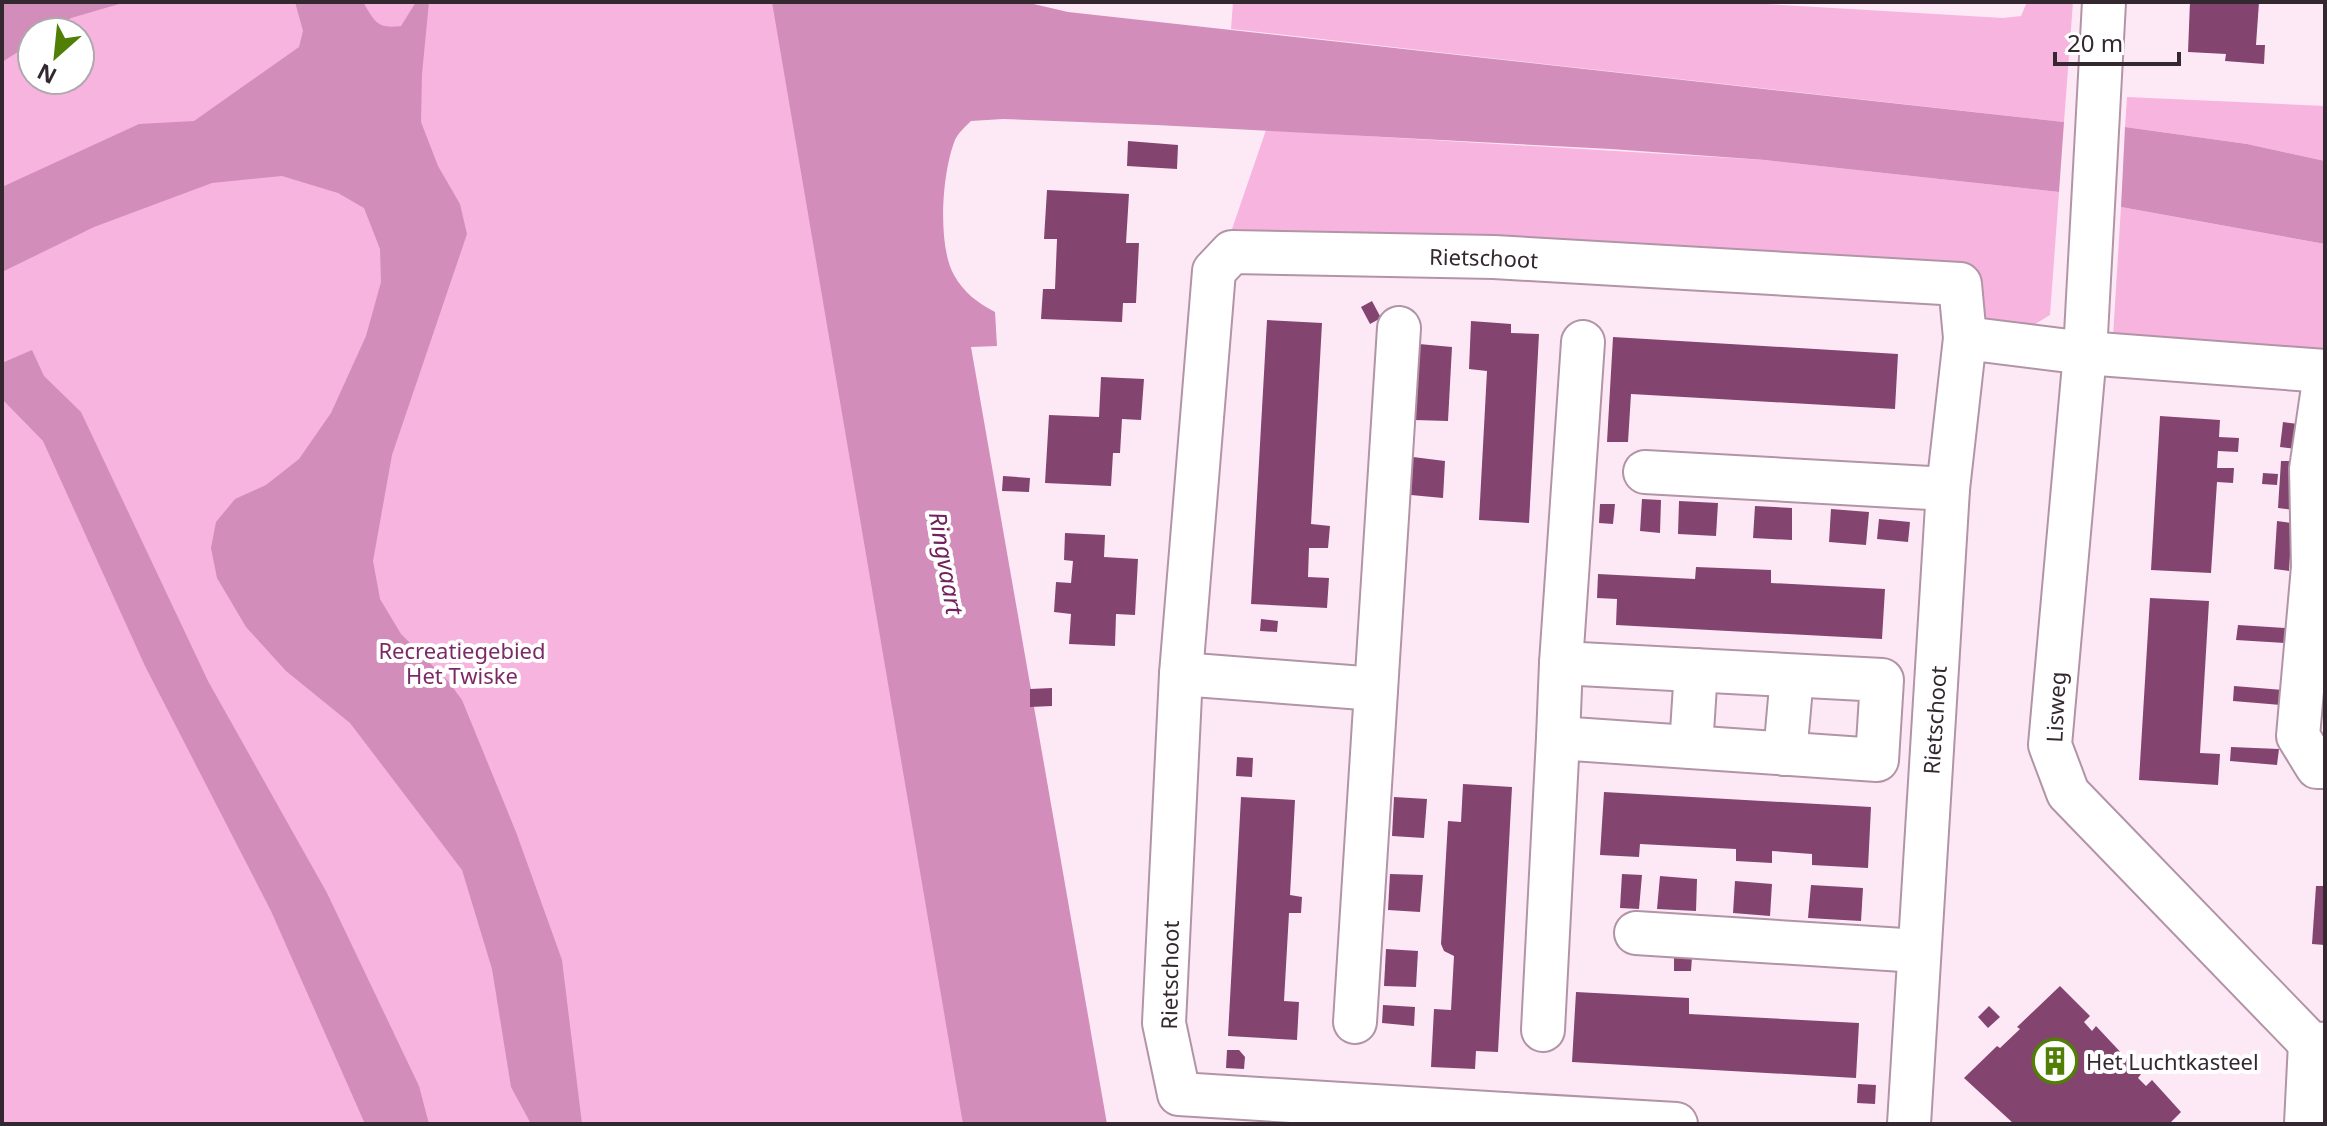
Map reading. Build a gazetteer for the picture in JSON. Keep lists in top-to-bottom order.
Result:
{
  "streets": {
    "street": ["Rietschoot", "Lisweg"]
  },
  "water": ["Ringvaart"],
  "parks": ["Recreatiegebied Het Twiske"],
  "places": {
    "building": ["Het Luchtkasteel"]
  },
  "scale_bar": "20 m",
  "north": "bottom left"
}
